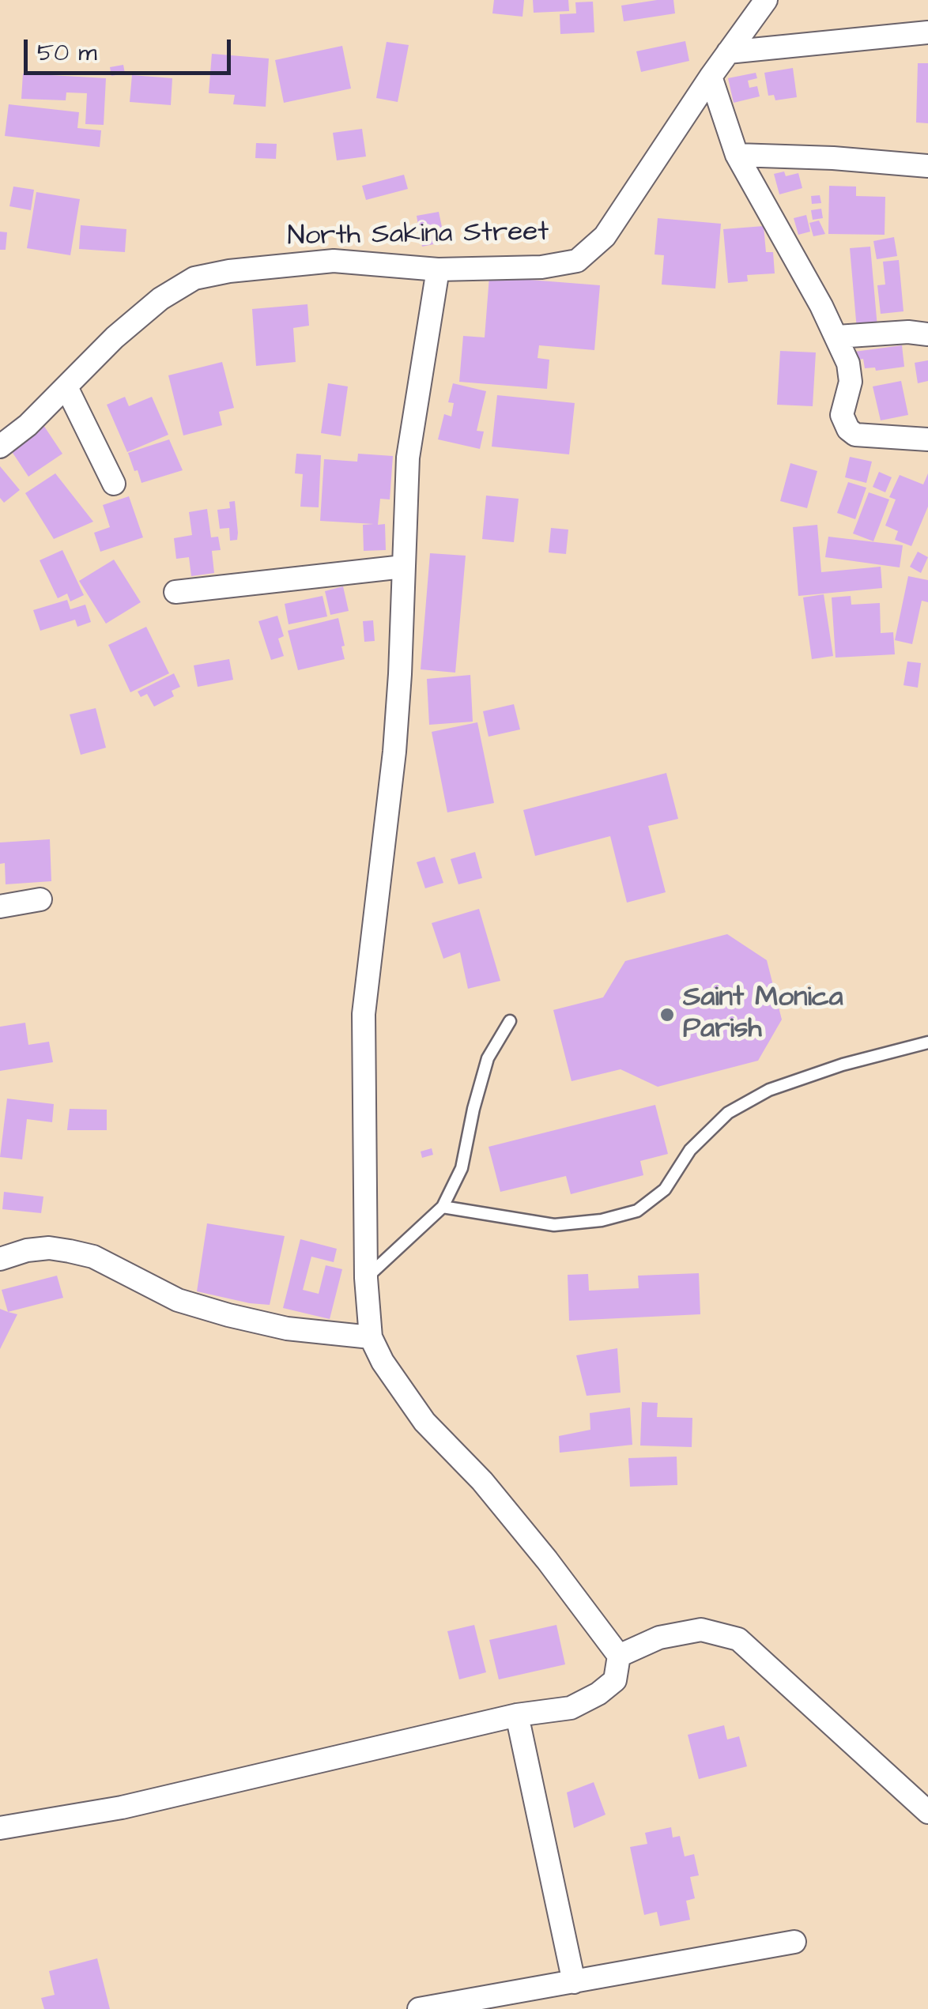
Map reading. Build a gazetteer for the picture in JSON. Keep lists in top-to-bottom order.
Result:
{
  "streets": {
    "street": ["North Sakina Street"]
  },
  "places": ["Saint Monica Parish"],
  "scale_bar": "50 m"
}
